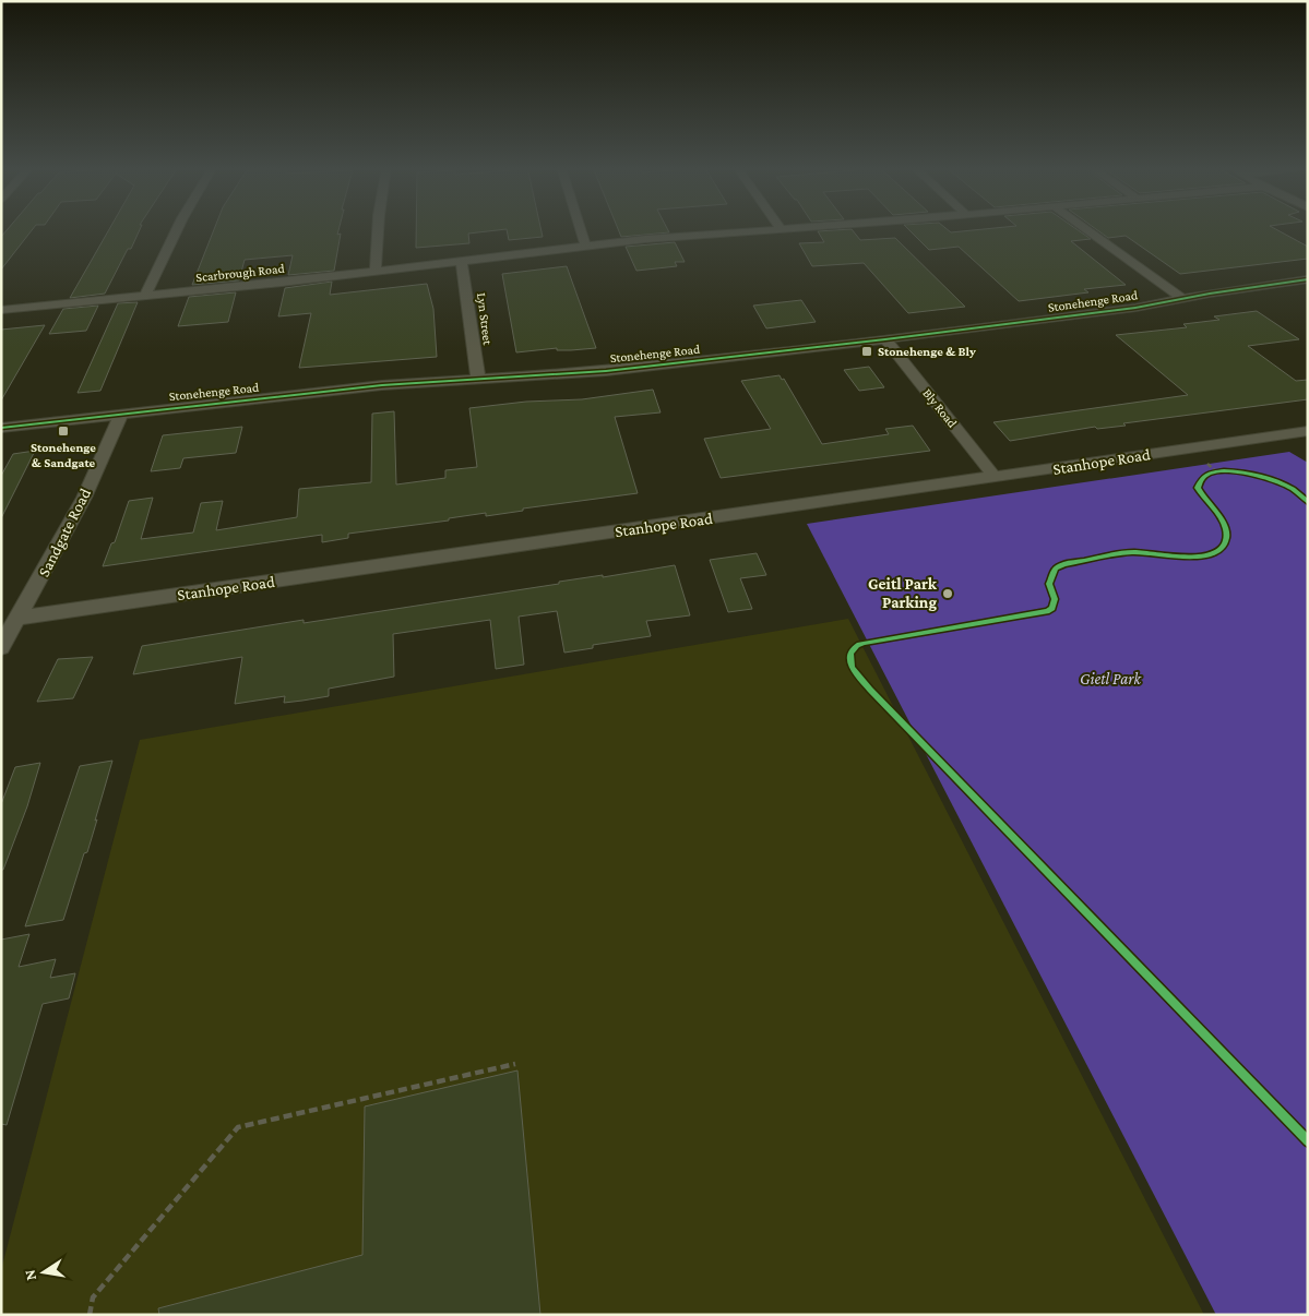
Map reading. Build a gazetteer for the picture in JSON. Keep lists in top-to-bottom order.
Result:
{
  "streets": {
    "street": [
      "Scarbrough Road",
      "Stonehenge Road",
      "Lyn Street",
      "Bly Road",
      "Stanhope Road",
      "Sandgate Road"
    ]
  },
  "crossings": [
    ["Scarbrough Road", "Lyn Street"],
    ["Stonehenge Road", "Lyn Street"],
    ["Stonehenge Road", "Bly Road"],
    ["Stonehenge Road", "Sandgate Road"],
    ["Bly Road", "Stanhope Road"],
    ["Stanhope Road", "Sandgate Road"]
  ],
  "parks": ["Gietl Park"],
  "places": {
    "transit": ["Stonehenge & Bly", "Stonehenge & Sandgate"],
    "other": ["Geitl Park Parking"]
  },
  "north": "left"
}
